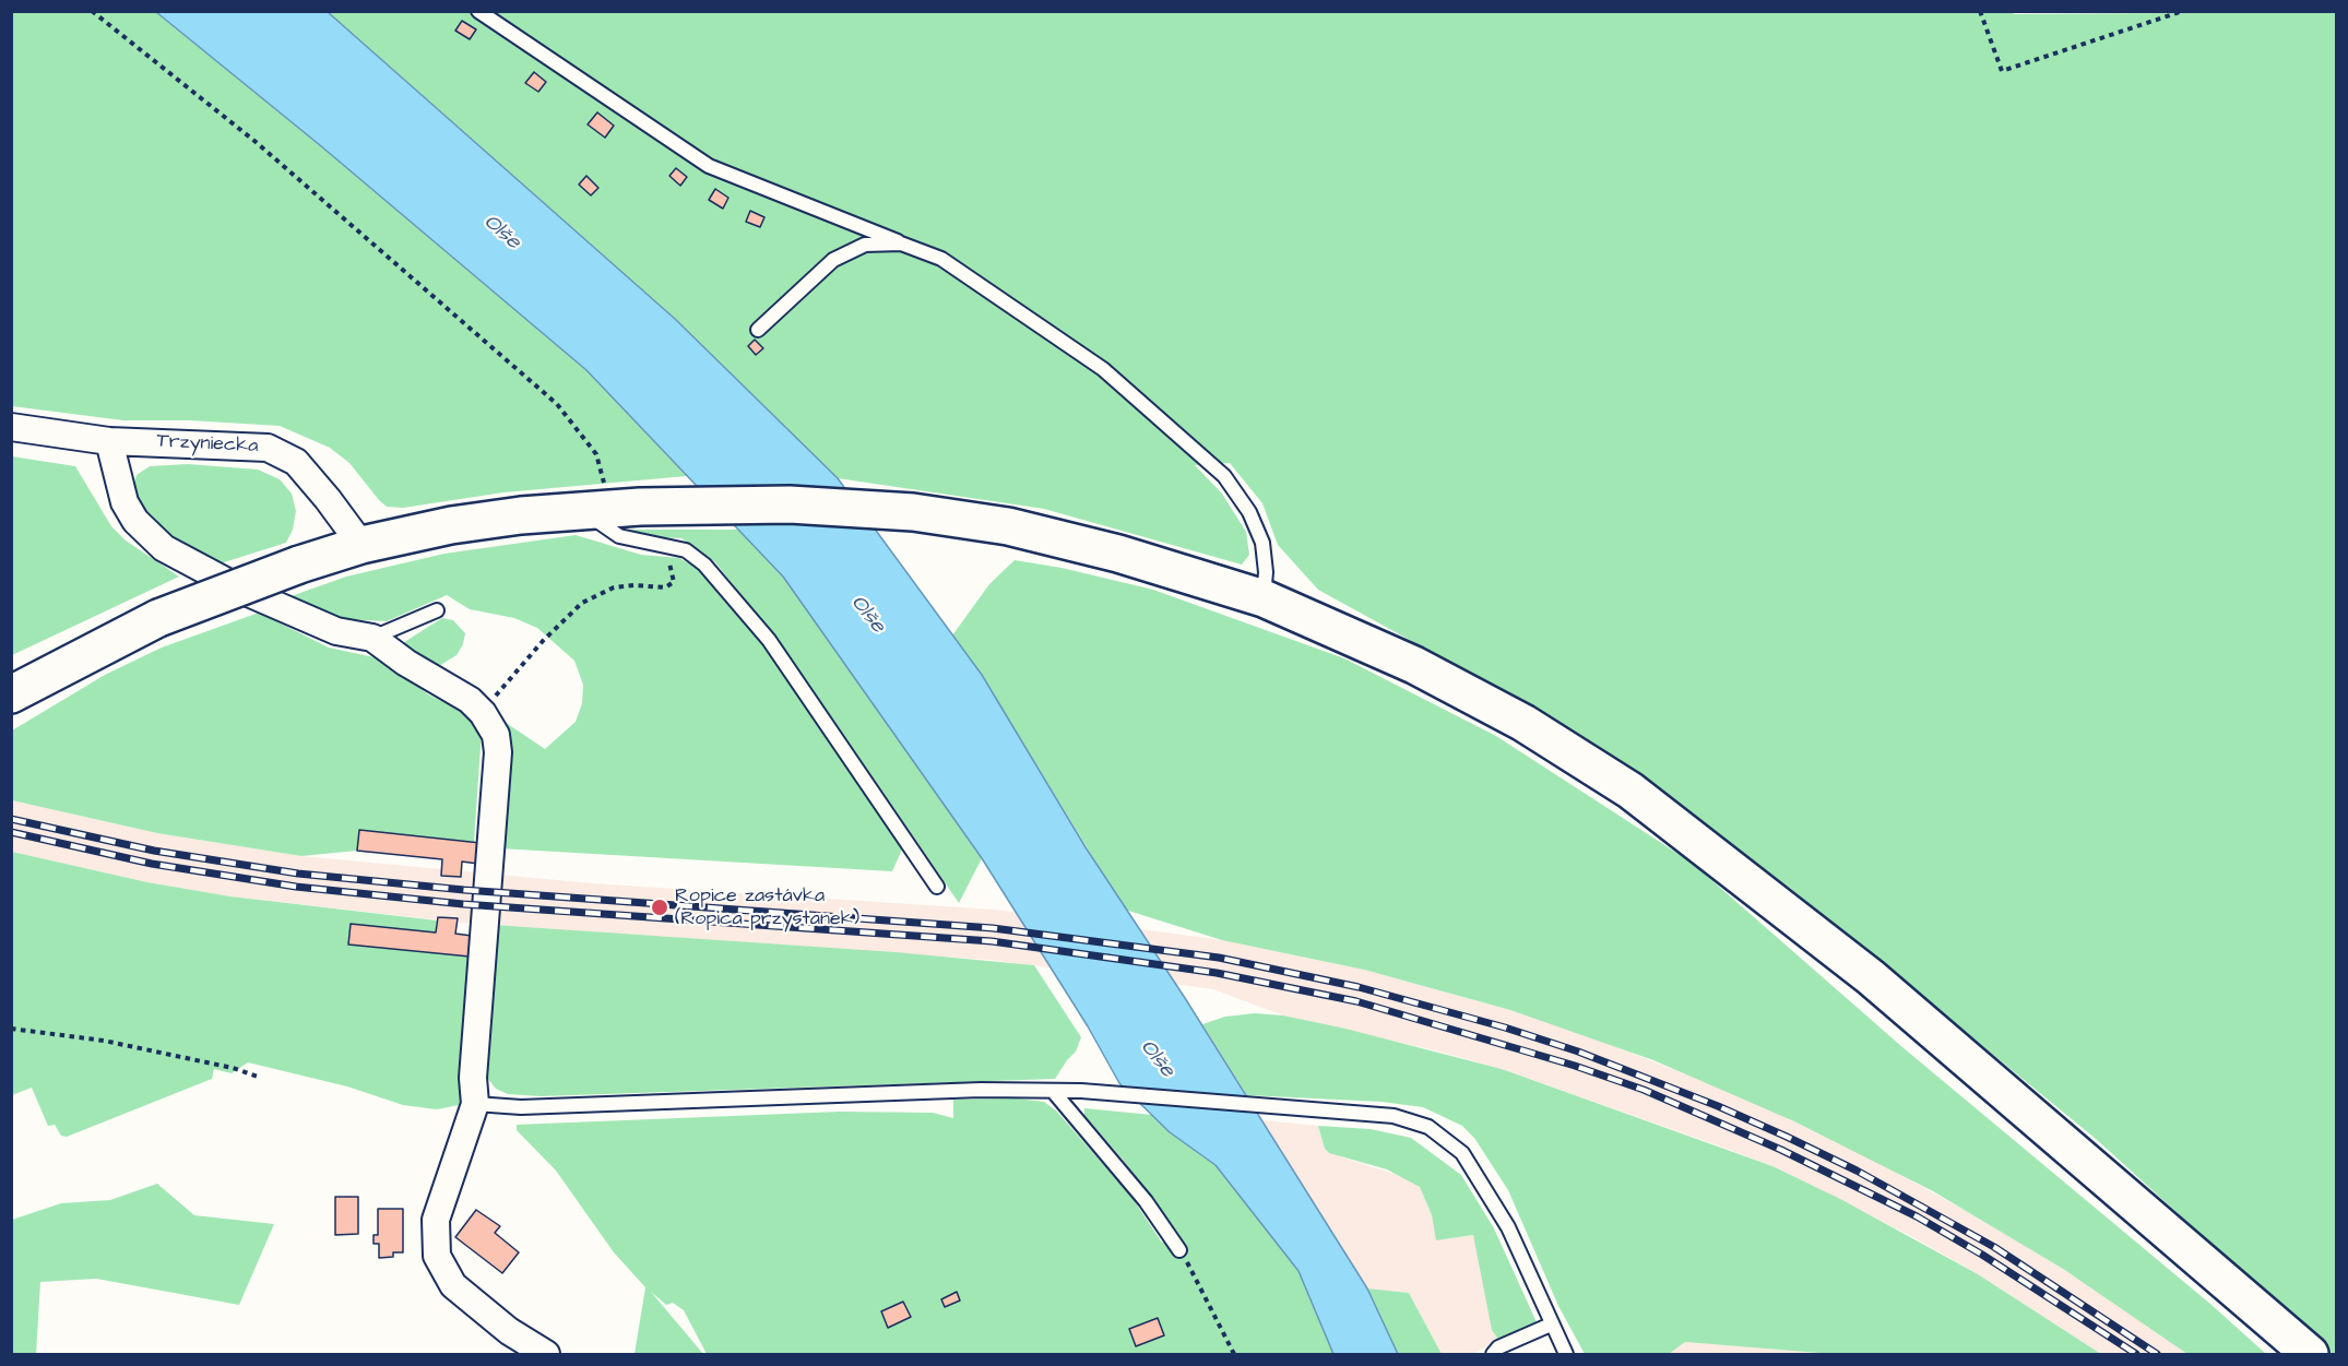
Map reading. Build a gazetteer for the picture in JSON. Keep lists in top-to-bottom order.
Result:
{
  "streets": {
    "street": ["Trzyniecka"]
  },
  "water": ["Olše"],
  "places": ["Ropice zastávka (Ropica przystanek)"]
}
